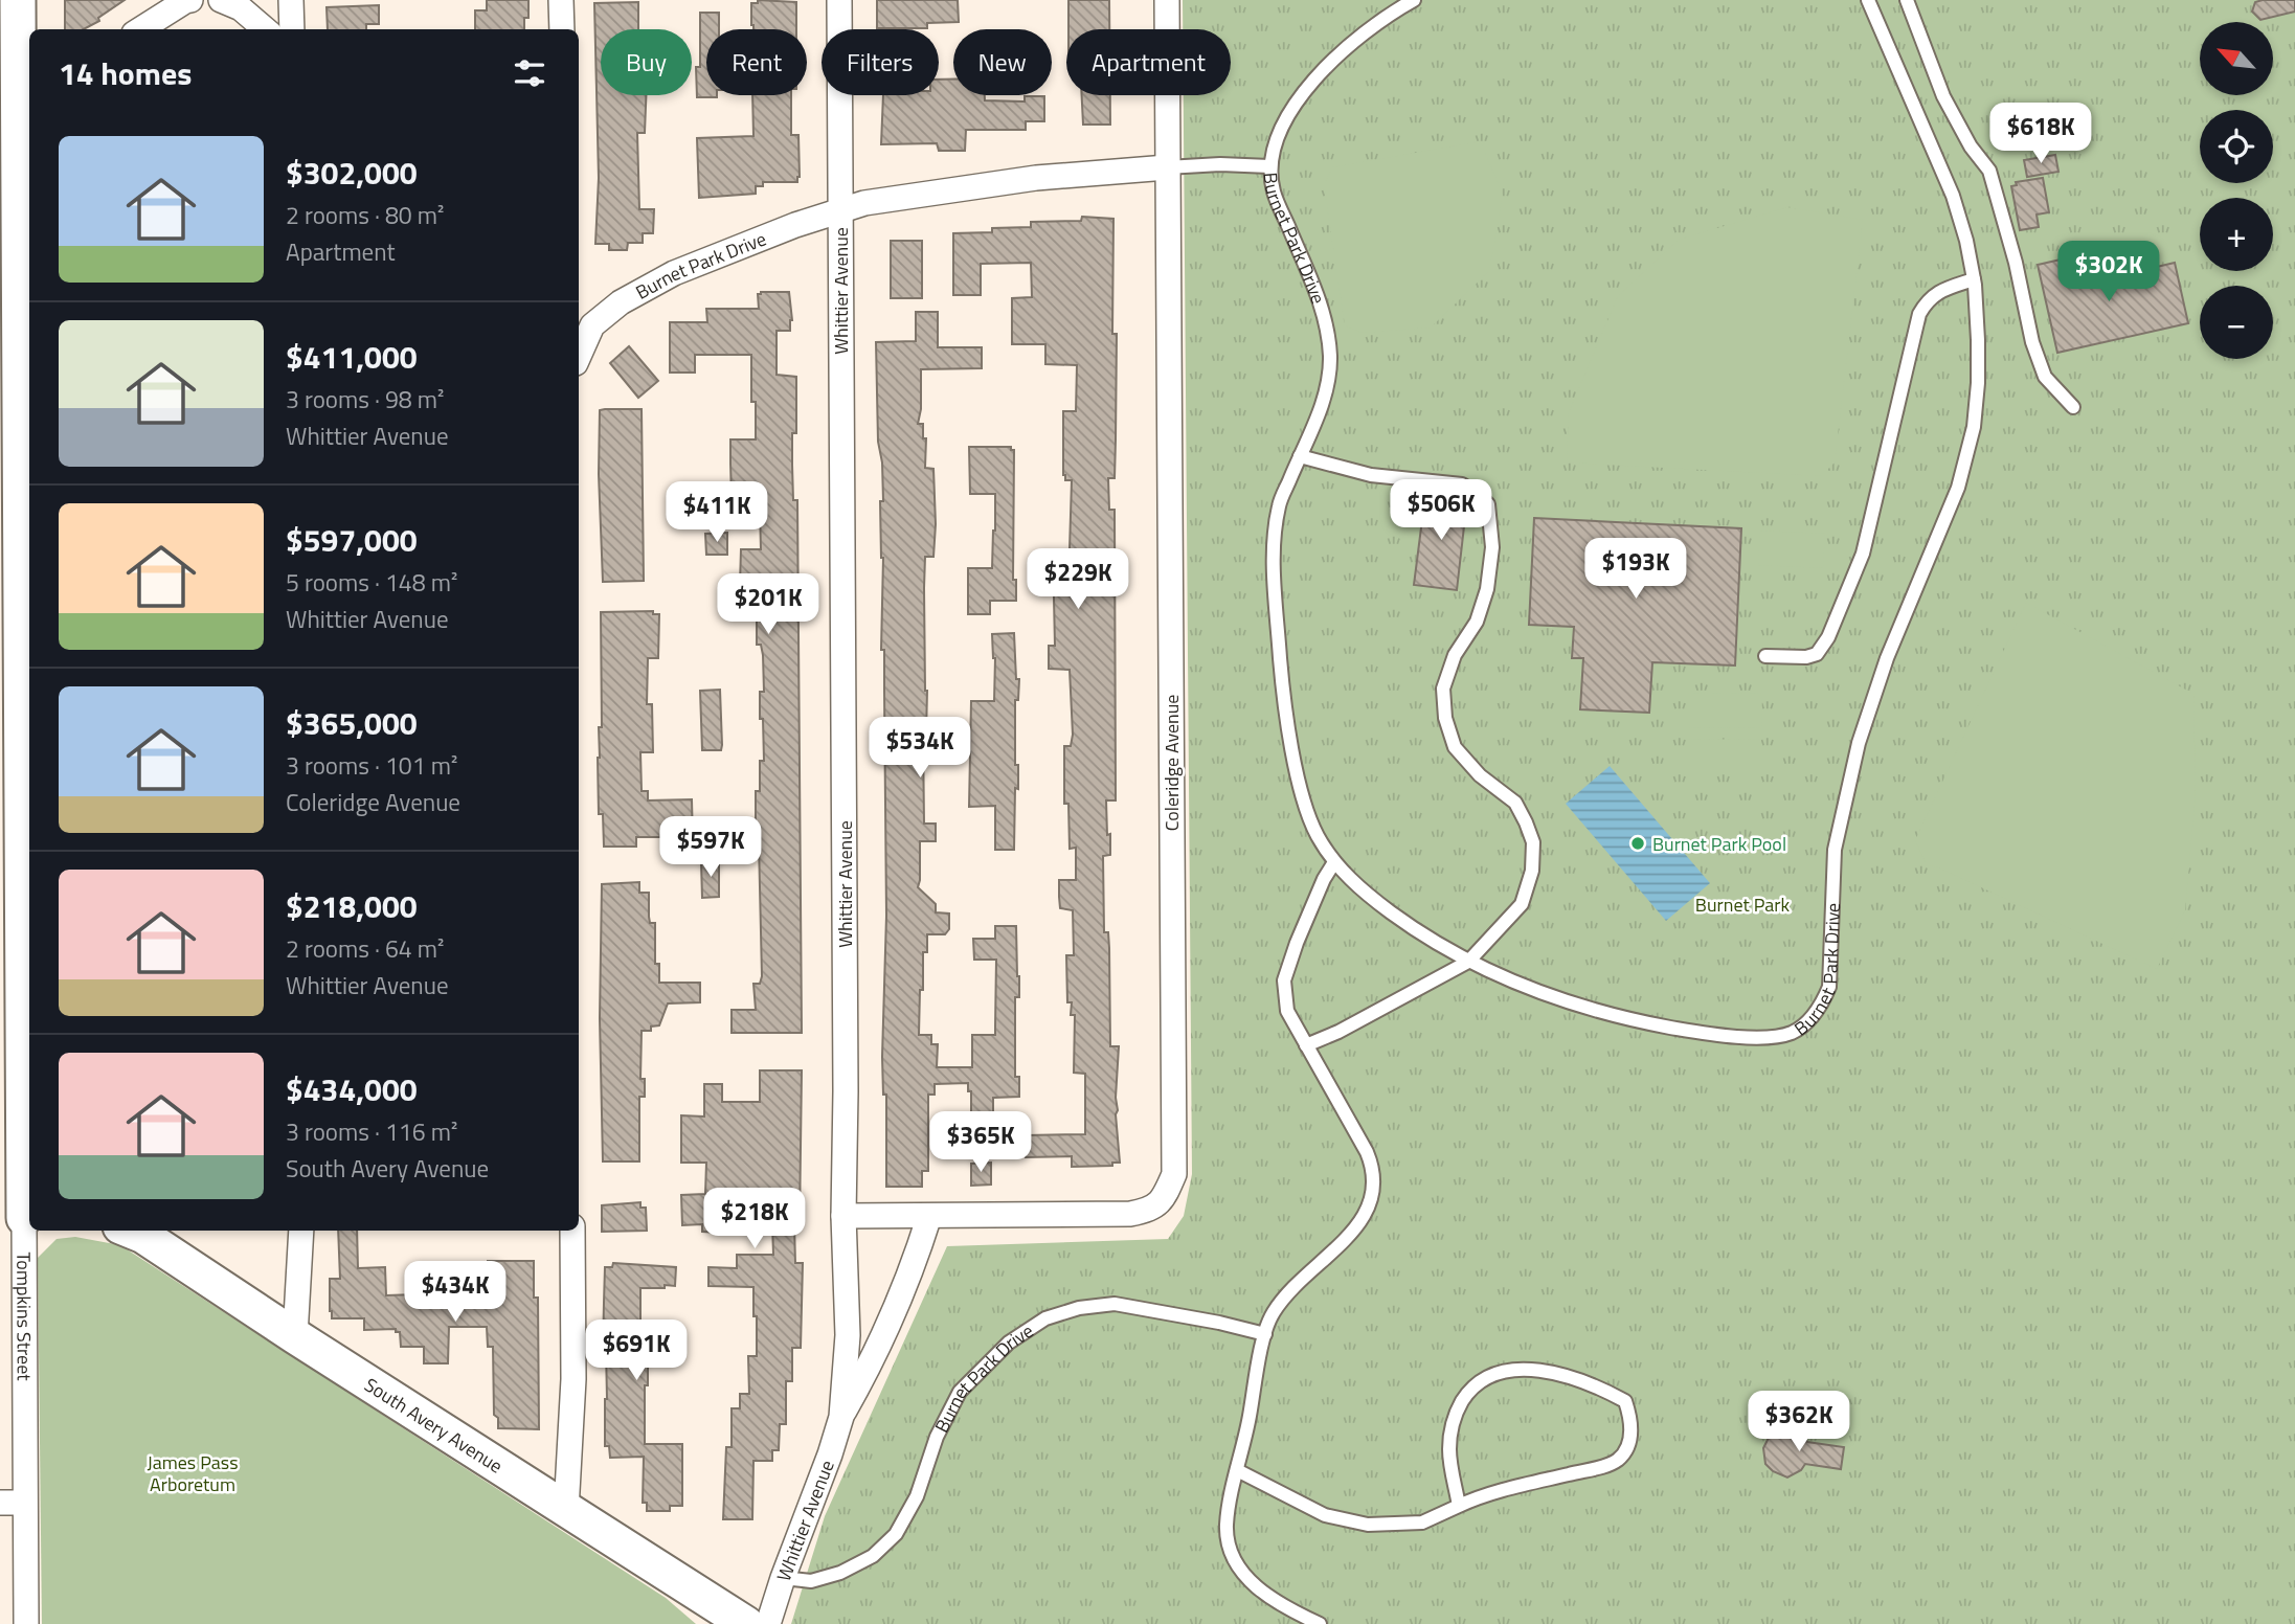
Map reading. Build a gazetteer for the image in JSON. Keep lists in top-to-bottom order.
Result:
{
  "streets": {
    "street": [
      "Burnet Park Drive",
      "Whittier Avenue",
      "Coleridge Avenue",
      "Tompkins Street",
      "South Avery Avenue"
    ]
  },
  "crossings": [
    ["Burnet Park Drive", "Whittier Avenue"],
    ["Burnet Park Drive", "Coleridge Avenue"],
    ["Whittier Avenue", "Coleridge Avenue"]
  ],
  "parks": ["Burnet Park", "James Pass Arboretum"],
  "places": ["Burnet Park Pool"],
  "north": "top left",
  "page": {
    "map_buttons": ["+", "−"],
    "chip": [
      "Buy",
      "Rent",
      "Filters",
      "New",
      "Apartment"
    ],
    "heading": "14 homes",
    "price": [
      "$618K",
      "$302K",
      "$506K",
      "$411K",
      "$193K",
      "$229K",
      "$201K",
      "$534K",
      "$597K",
      "$365K",
      "$218K",
      "$434K",
      "$691K",
      "$362K"
    ],
    "list": [
      {
        "name": "$302,000",
        "note": "2 rooms · 80 m² · Apartment"
      },
      {
        "name": "$411,000",
        "note": "3 rooms · 98 m² · Whittier Avenue"
      },
      {
        "name": "$597,000",
        "note": "5 rooms · 148 m² · Whittier Avenue"
      },
      {
        "name": "$365,000",
        "note": "3 rooms · 101 m² · Coleridge Avenue"
      },
      {
        "name": "$218,000",
        "note": "2 rooms · 64 m² · Whittier Avenue"
      },
      {
        "name": "$434,000",
        "note": "3 rooms · 116 m² · South Avery Avenue"
      }
    ]
  }
}
